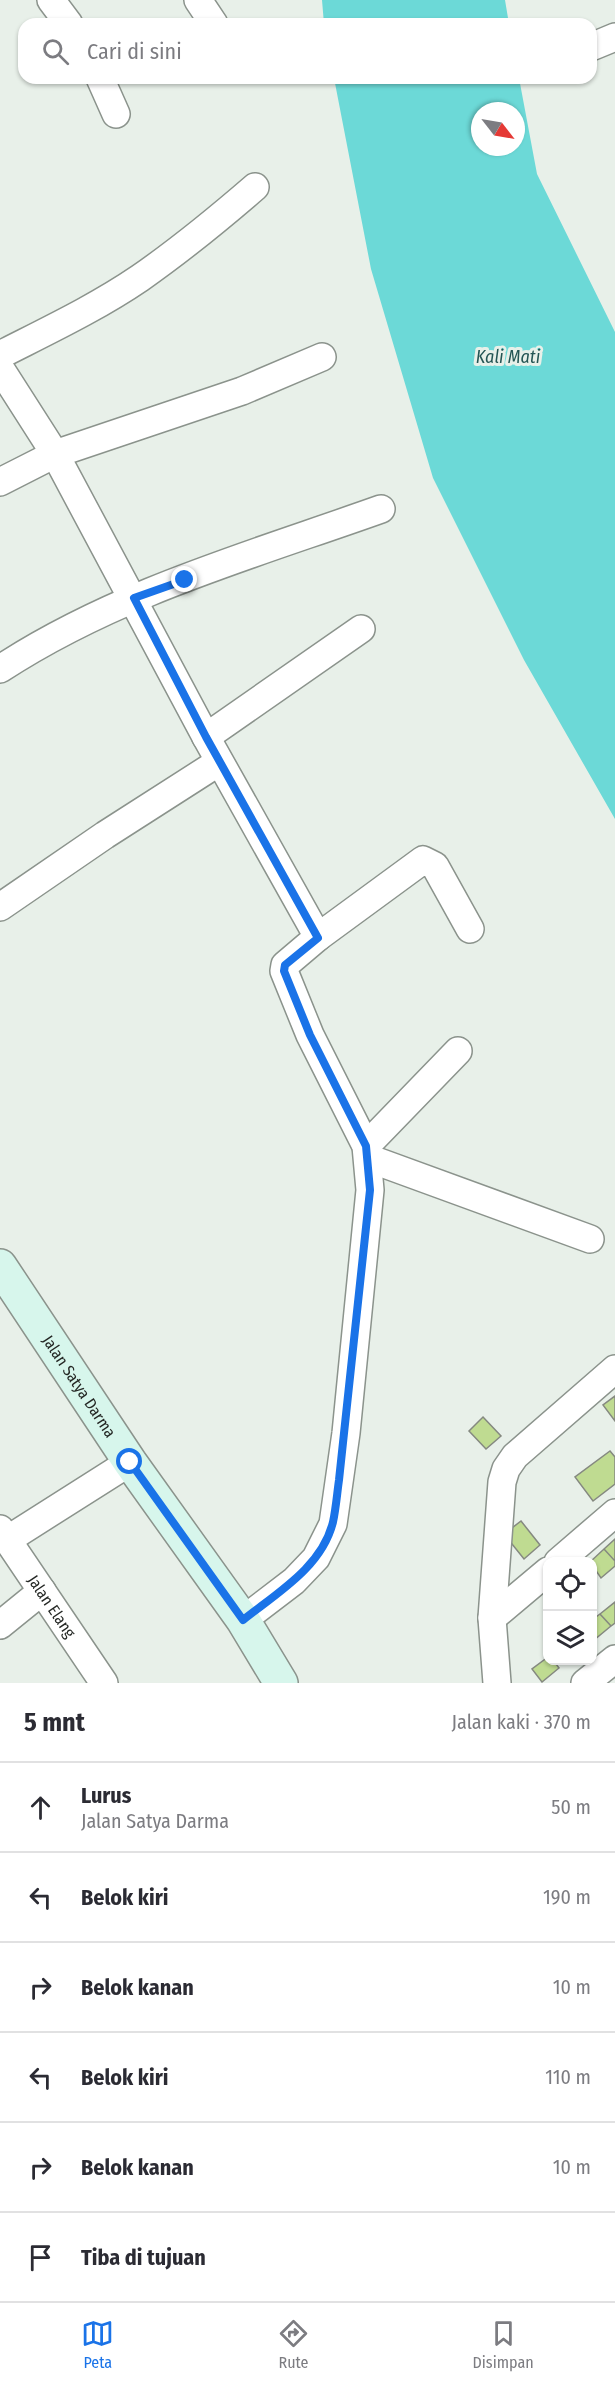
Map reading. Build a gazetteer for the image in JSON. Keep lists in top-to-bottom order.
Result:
{
  "streets": {
    "main road": ["Jalan Satya Darma"],
    "street": ["Jalan Elang"]
  },
  "water": ["Kali Mati"],
  "north": "bottom right",
  "page": {
    "search": "Cari di sini",
    "heading": ["5 mnt", "Jalan kaki · 370 m"],
    "list": [
      ["Lurus", "Jalan Satya Darma", "50 m"],
      ["Belok kiri", "190 m"],
      ["Belok kanan", "10 m"],
      ["Belok kiri", "110 m"],
      ["Belok kanan", "10 m"],
      "Tiba di tujuan"
    ],
    "nav": ["Peta", "Rute", "Disimpan"]
  }
}
